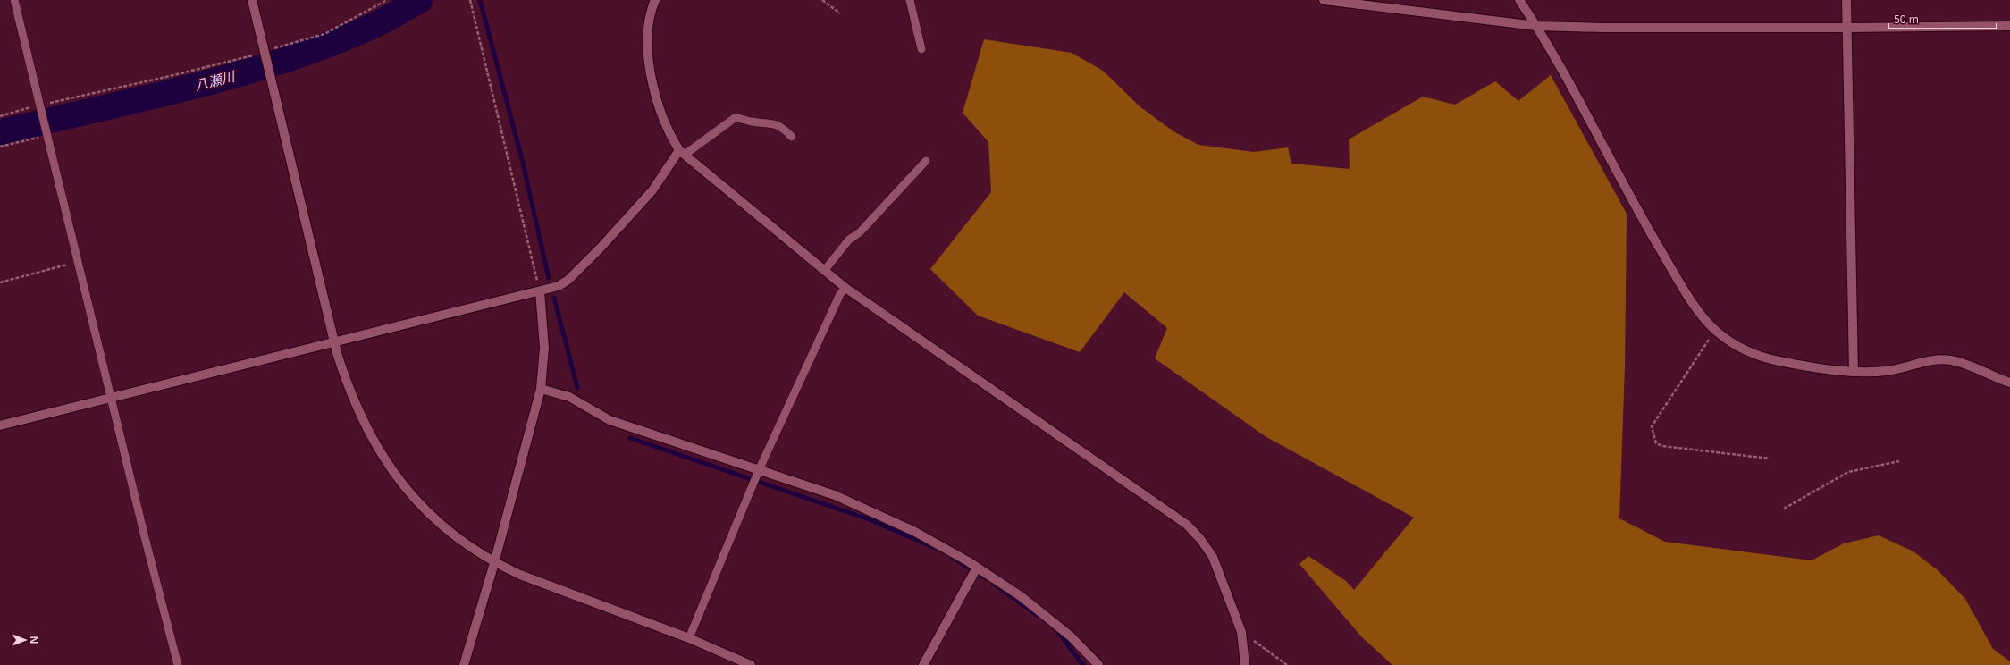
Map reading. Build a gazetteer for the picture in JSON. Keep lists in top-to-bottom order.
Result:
{
  "water": ["八瀬川"],
  "scale_bar": "50 m",
  "north": "right"
}
